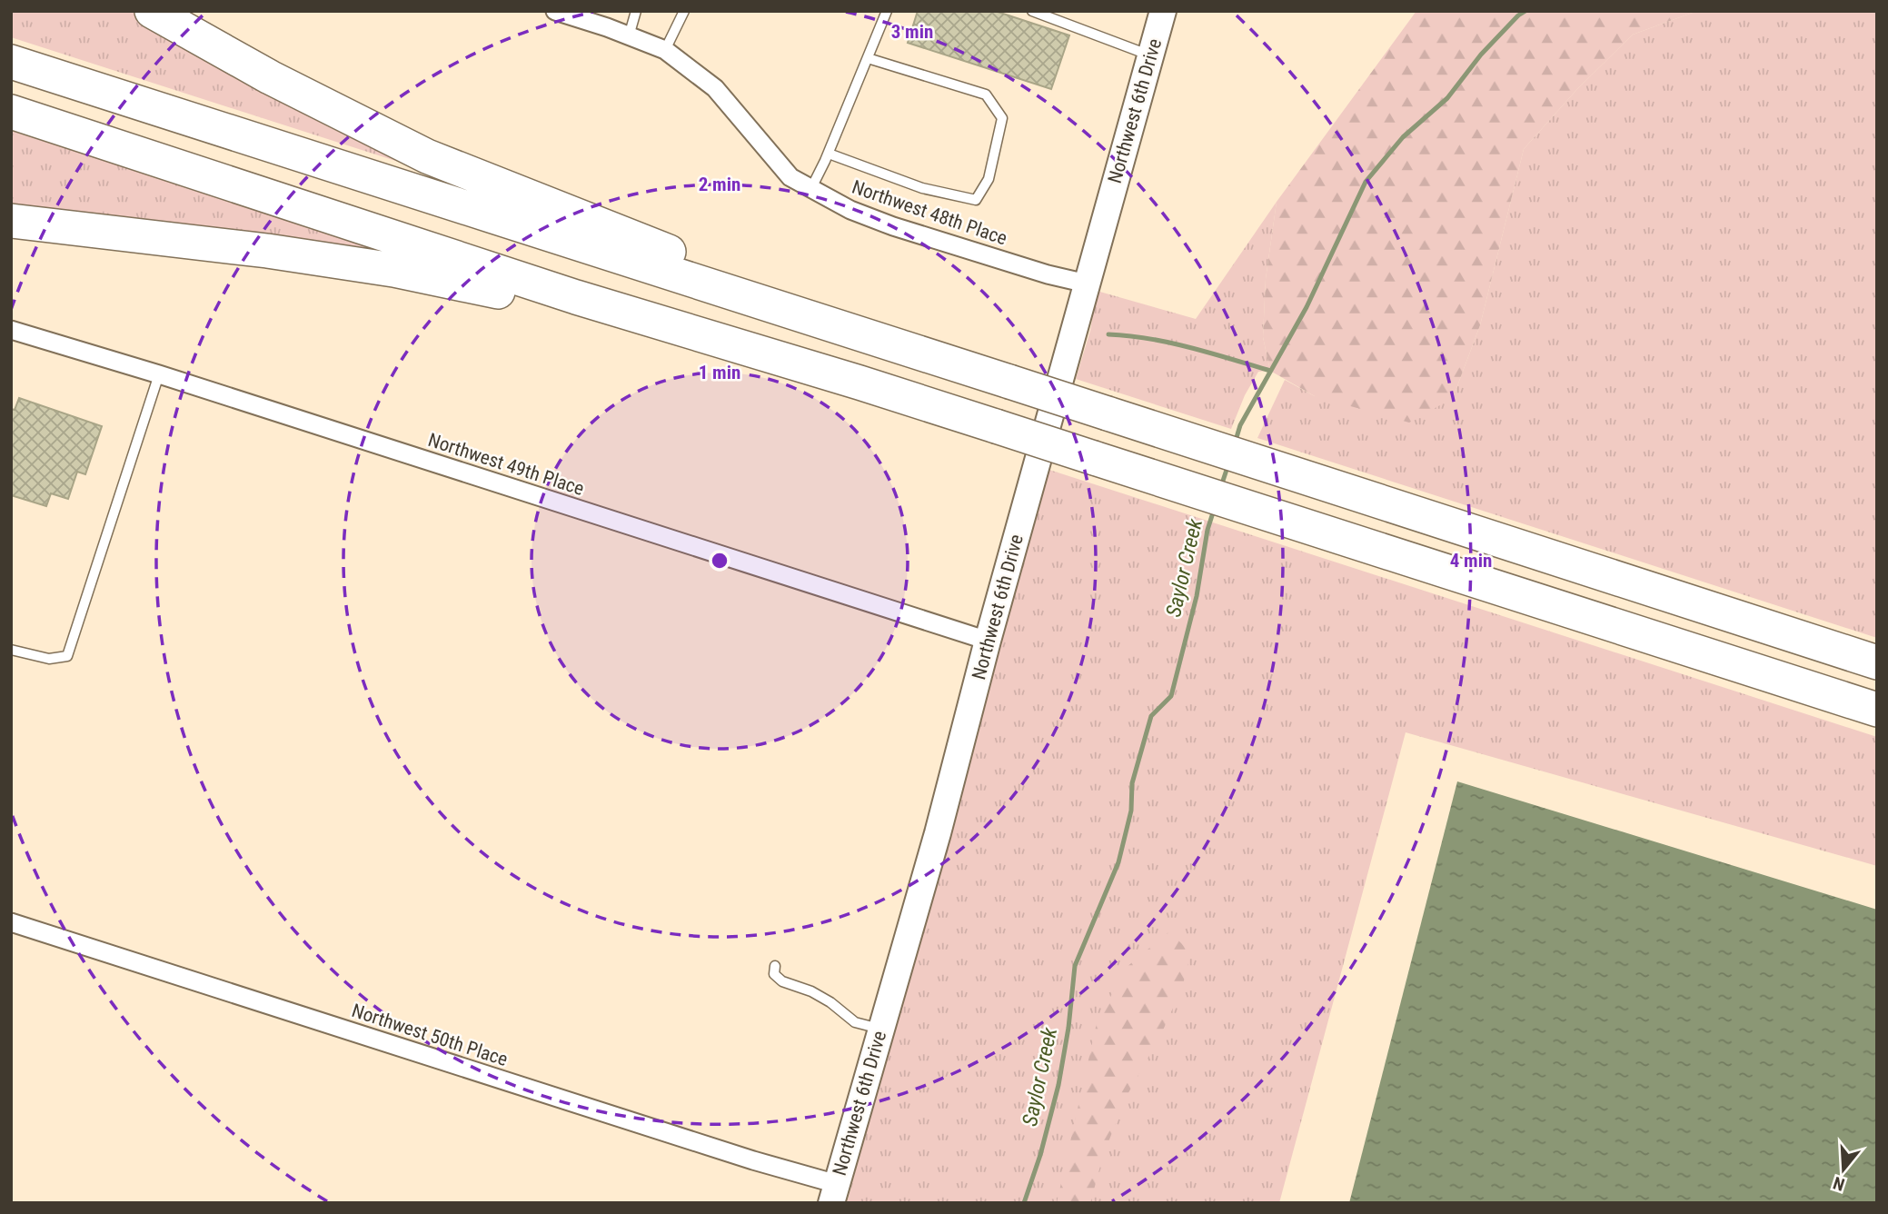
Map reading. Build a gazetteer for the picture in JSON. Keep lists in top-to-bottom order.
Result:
{
  "streets": {
    "main road": ["Northwest 6th Drive"],
    "street": ["Northwest 48th Place", "Northwest 49th Place", "Northwest 50th Place"]
  },
  "crossings": [
    ["Northwest 6th Drive", "Northwest 48th Place"],
    ["Northwest 6th Drive", "Northwest 49th Place"],
    ["Northwest 6th Drive", "Northwest 50th Place"]
  ],
  "water": ["Saylor Creek"],
  "north": "bottom",
  "rings": [
    "3 min",
    "2 min",
    "1 min",
    "4 min"
  ]
}
